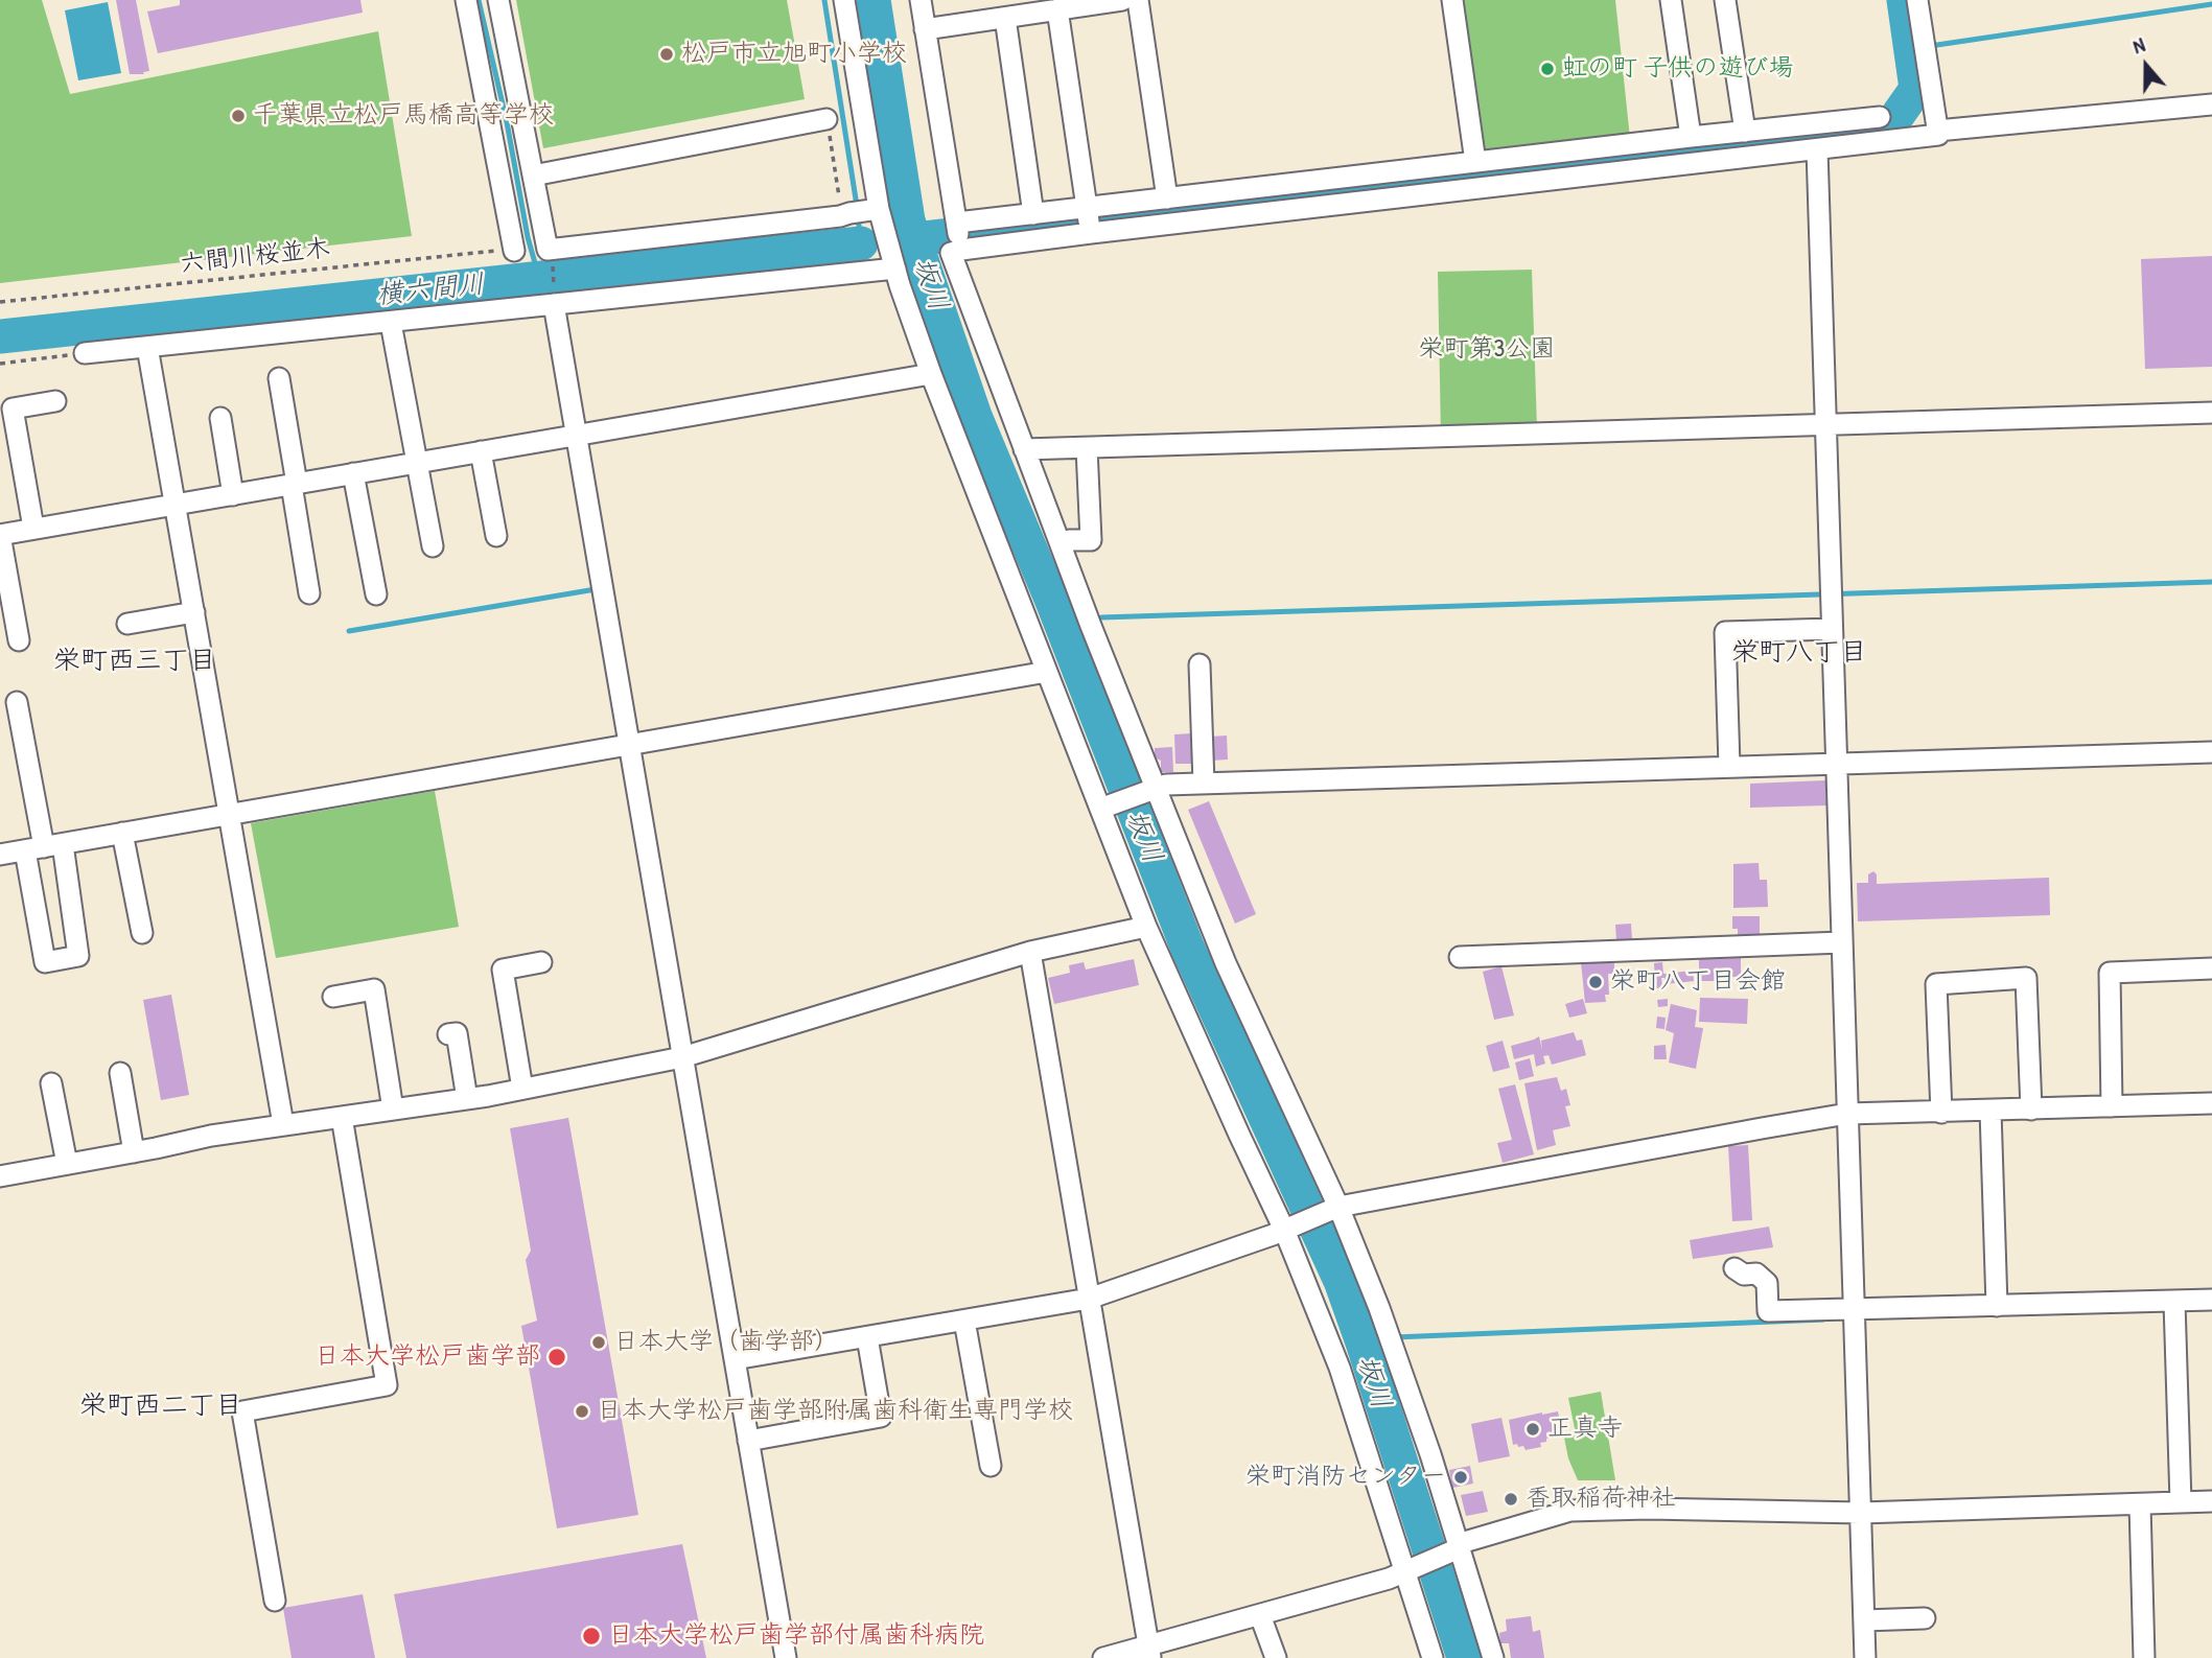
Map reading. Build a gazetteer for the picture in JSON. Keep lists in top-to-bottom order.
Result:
{
  "streets": {
    "path": ["六間川桜並木"]
  },
  "districts": ["栄町八丁目", "栄町西三丁目", "栄町西二丁目"],
  "water": ["坂川", "横六間川"],
  "parks": ["栄町第3公園"],
  "places": [
    "松戸市立旭町小学校",
    "虹の町 子供の遊び場",
    "千葉県立松戸馬橋高等学校",
    "栄町八丁目会館",
    "日本大学（歯学部）",
    "日本大学松戸歯学部",
    "日本大学松戸歯学部附属歯科衛生専門学校",
    "正真寺",
    "栄町消防センター",
    "香取稲荷神社",
    "日本大学松戸歯学部付属歯科病院"
  ],
  "north": "top"
}
